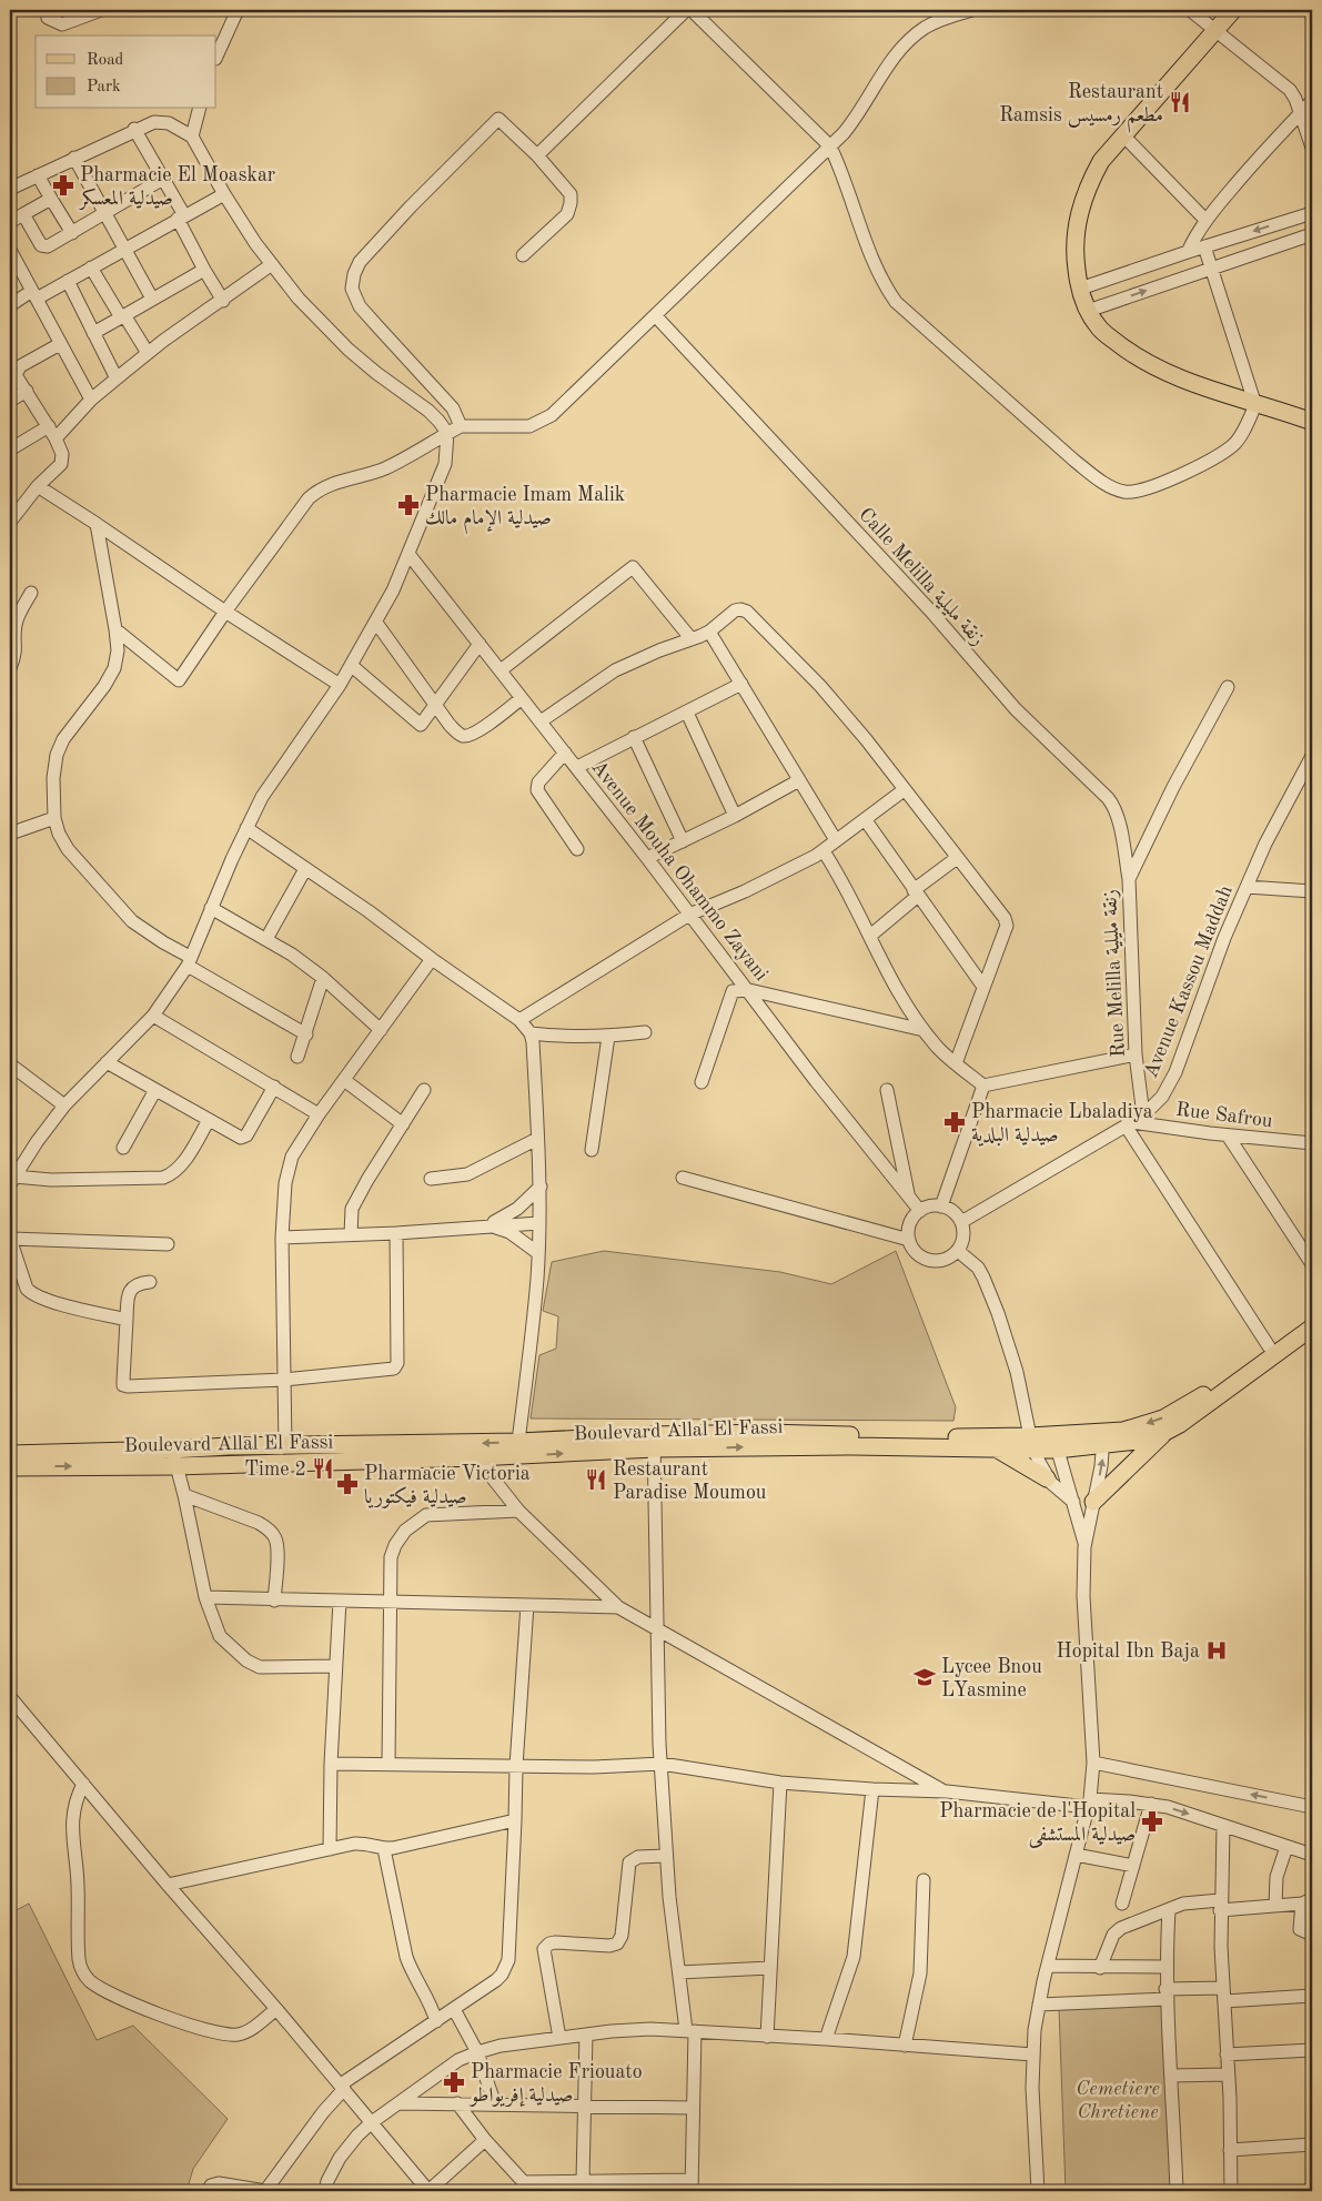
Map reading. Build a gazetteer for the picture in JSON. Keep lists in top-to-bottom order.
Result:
{
  "streets": {
    "main road": ["Boulevard Allal El Fassi"],
    "street": [
      "Calle Melilla زنقة مليلية",
      "Avenue Mouha Ohammo Zayani",
      "Rue Melilla زنقة مليلية",
      "Avenue Kassou Maddah",
      "Rue Safrou"
    ]
  },
  "crossings": [
    ["Calle Melilla زنقة مليلية", "Rue Melilla زنقة مليلية"],
    ["Avenue Mouha Ohammo Zayani", "Avenue Kassou Maddah"],
    ["Rue Melilla زنقة مليلية", "Avenue Kassou Maddah"],
    ["Rue Melilla زنقة مليلية", "Rue Safrou"],
    ["Avenue Kassou Maddah", "Rue Safrou"]
  ],
  "parks": ["Cemetiere Chretiene"],
  "places": {
    "restaurant": ["Restaurant Ramsis مطعم رمسيس", "Time 2", "Restaurant Paradise Moumou"],
    "pharmacy": [
      "Pharmacie El Moaskar صيدلية المعسكر",
      "Pharmacie Imam Malik صيدلية الإمام مالك",
      "Pharmacie Lbaladiya صيدلية البلدية",
      "Pharmacie Victoria صيدلية فيكتوريا",
      "Pharmacie de l'Hopital صيدلية المستشفى",
      "Pharmacie Friouato صيدلية إفريواطو"
    ],
    "hospital": ["Hopital Ibn Baja"],
    "school or university": ["Lycee Bnou LYasmine"]
  },
  "legend": ["Road", "Park"]
}
